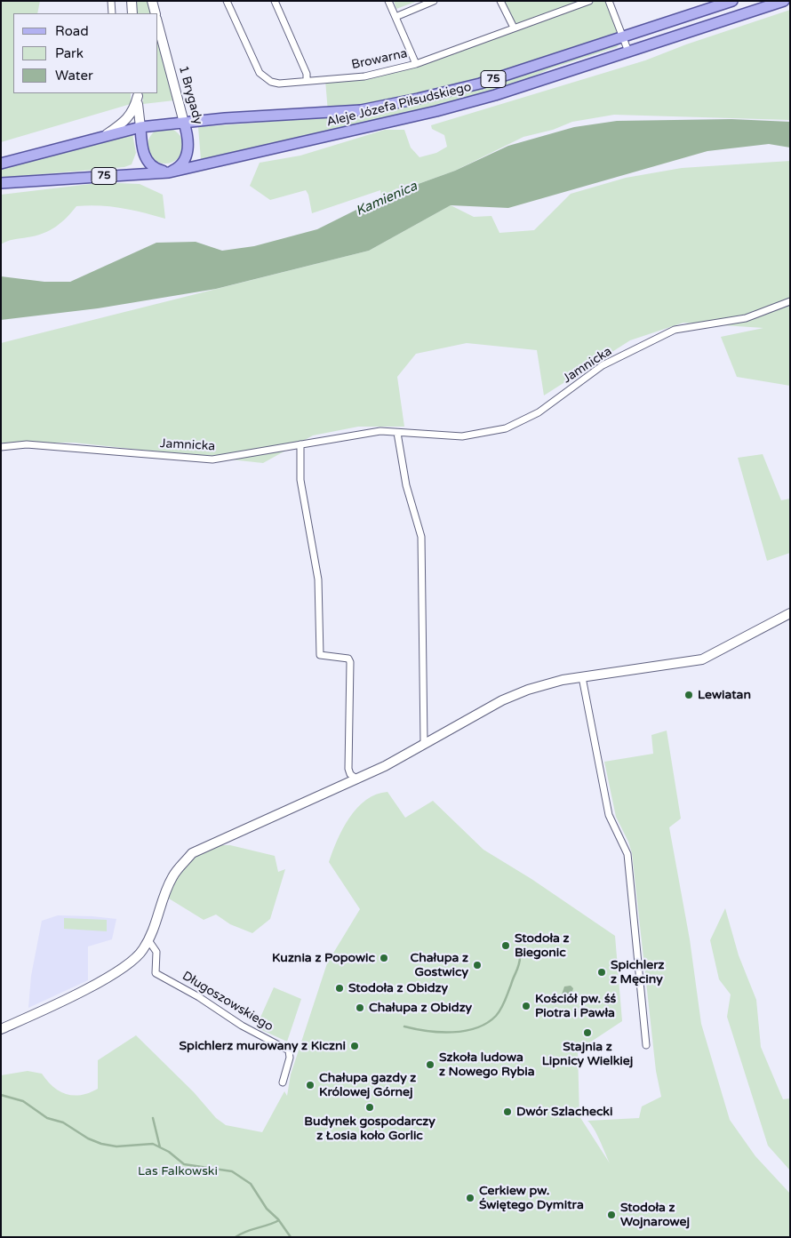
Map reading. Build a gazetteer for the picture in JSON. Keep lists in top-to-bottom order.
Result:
{
  "streets": {
    "main road": ["75", "1 Brygady", "Aleje Józefa Piłsudskiego"],
    "street": ["Browarna", "Jamnicka", "Długoszowskiego"]
  },
  "crossings": [
    ["1 Brygady", "Aleje Józefa Piłsudskiego"]
  ],
  "water": ["Kamienica"],
  "parks": ["Las Falkowski"],
  "places": [
    "Lewiatan",
    "Stodoła z Biegonic",
    "Kuznia z Popowic",
    "Chałupa z Gostwicy",
    "Spichlerz z Męciny",
    "Stodoła z Obidzy",
    "Kościół pw. śś Piotra i Pawła",
    "Chałupa z Obidzy",
    "Stajnia z Lipnicy Wielkiej",
    "Spichlerz murowany z Kiczni",
    "Szkoła ludowa z Nowego Rybia",
    "Chałupa gazdy z Królowej Górnej",
    "Budynek gospodarczy z Łosia koło Gorlic",
    "Dwór Szlachecki",
    "Cerkiew pw. Świętego Dymitra",
    "Stodoła z Wojnarowej"
  ],
  "legend": ["Road", "Park", "Water"]
}
